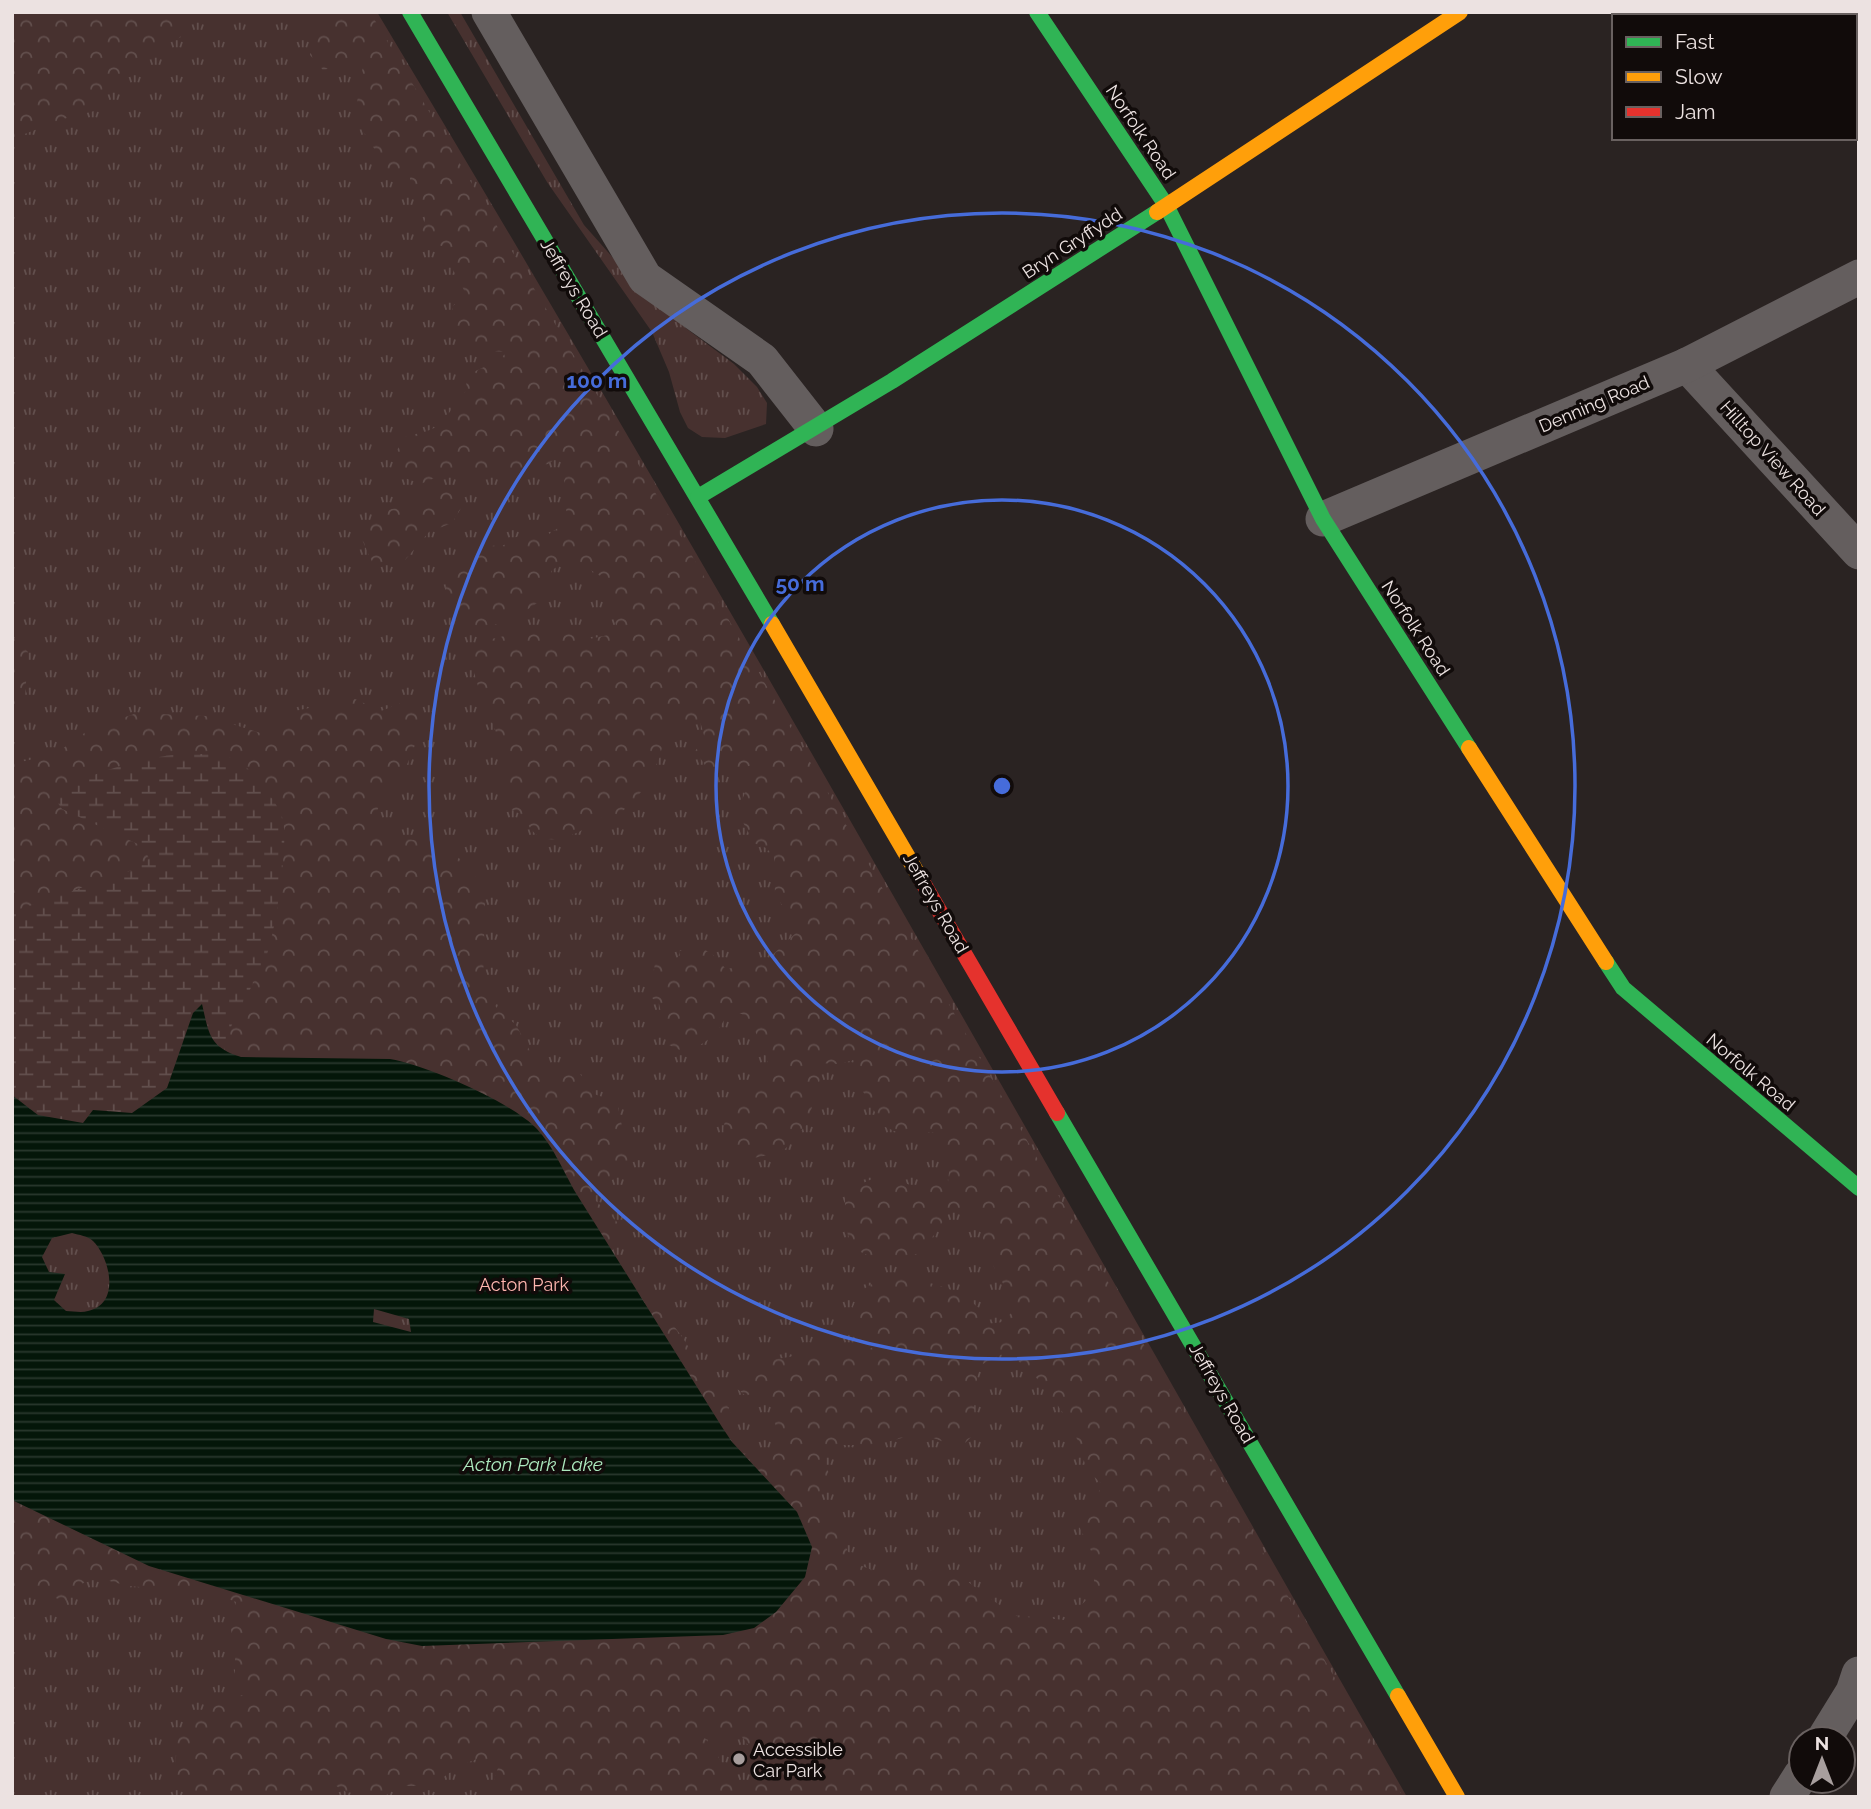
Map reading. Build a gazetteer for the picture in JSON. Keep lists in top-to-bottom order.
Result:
{
  "streets": {
    "street": [
      "Norfolk Road",
      "Bryn Gryffydd",
      "Jeffreys Road",
      "Denning Road",
      "Hilltop View Road"
    ]
  },
  "crossings": [
    ["Norfolk Road", "Bryn Gryffydd"],
    ["Norfolk Road", "Denning Road"],
    ["Bryn Gryffydd", "Jeffreys Road"],
    ["Denning Road", "Hilltop View Road"]
  ],
  "water": ["Acton Park Lake"],
  "parks": ["Acton Park"],
  "places": ["Accessible Car Park"],
  "legend": ["Fast", "Slow", "Jam"],
  "north": "top",
  "rings": ["100 m", "50 m"]
}
